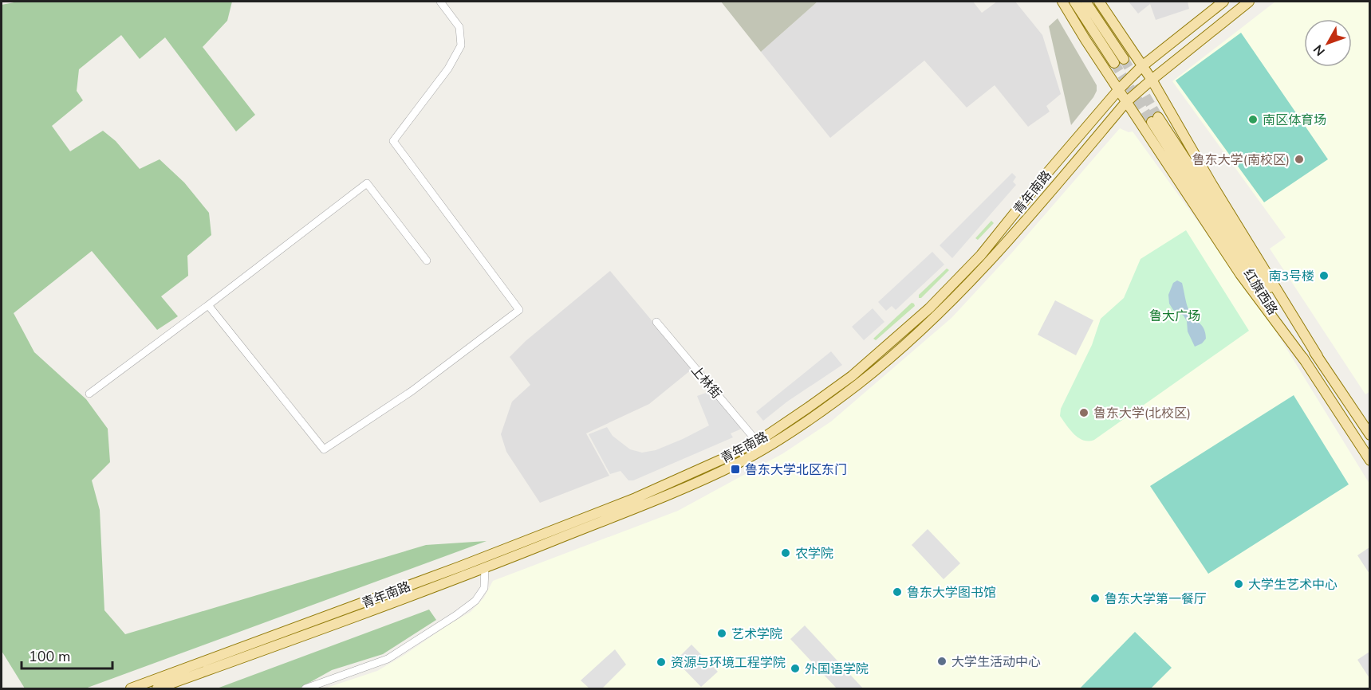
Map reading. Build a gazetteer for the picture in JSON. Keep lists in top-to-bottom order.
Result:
{
  "streets": {
    "main road": ["青年南路", "红旗西路"],
    "street": ["上林街"]
  },
  "crossings": [
    ["青年南路", "上林街"]
  ],
  "parks": ["鲁大广场"],
  "places": {
    "other": [
      "南区体育场",
      "鲁东大学(南校区)",
      "南3号楼",
      "鲁东大学(北校区)",
      "农学院",
      "大学生艺术中心",
      "鲁东大学图书馆",
      "鲁东大学第一餐厅",
      "艺术学院",
      "大学生活动中心",
      "资源与环境工程学院",
      "外国语学院"
    ],
    "transit": ["鲁东大学北区东门"]
  },
  "scale_bar": "100 m",
  "north": "bottom left"
}
